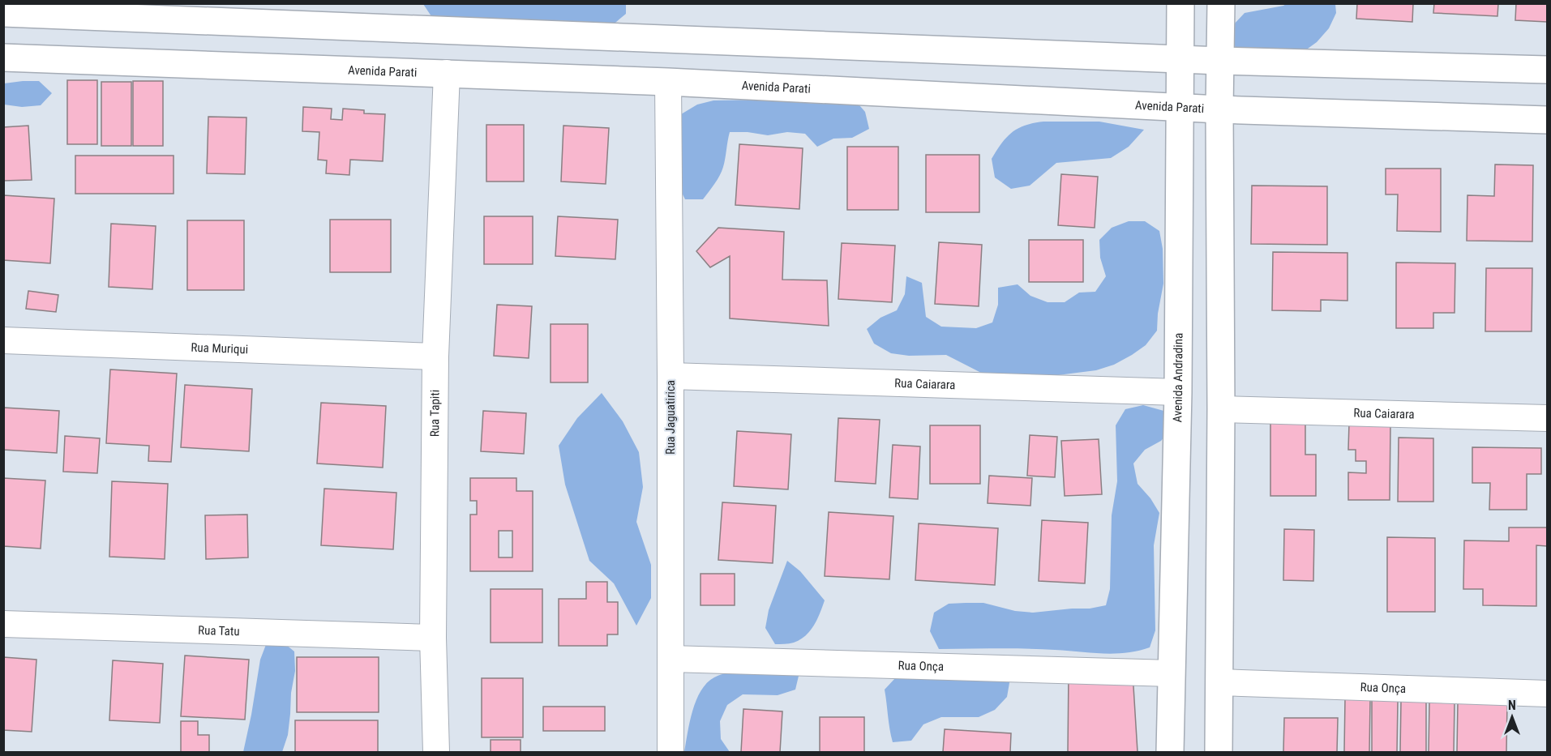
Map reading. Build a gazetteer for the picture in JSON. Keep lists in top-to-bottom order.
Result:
{
  "streets": {
    "street": [
      "Avenida Parati",
      "Rua Muriqui",
      "Avenida Andradina",
      "Rua Caiarara",
      "Rua Tapiti",
      "Rua Jaguatirica",
      "Rua Tatu",
      "Rua Onça"
    ]
  },
  "crossings": [
    ["Avenida Parati", "Avenida Andradina"],
    ["Avenida Parati", "Rua Tapiti"],
    ["Avenida Parati", "Rua Jaguatirica"],
    ["Rua Muriqui", "Rua Tapiti"],
    ["Avenida Andradina", "Rua Caiarara"],
    ["Avenida Andradina", "Rua Onça"],
    ["Rua Caiarara", "Rua Jaguatirica"],
    ["Rua Tapiti", "Rua Tatu"],
    ["Rua Jaguatirica", "Rua Onça"]
  ],
  "north": "top"
}
